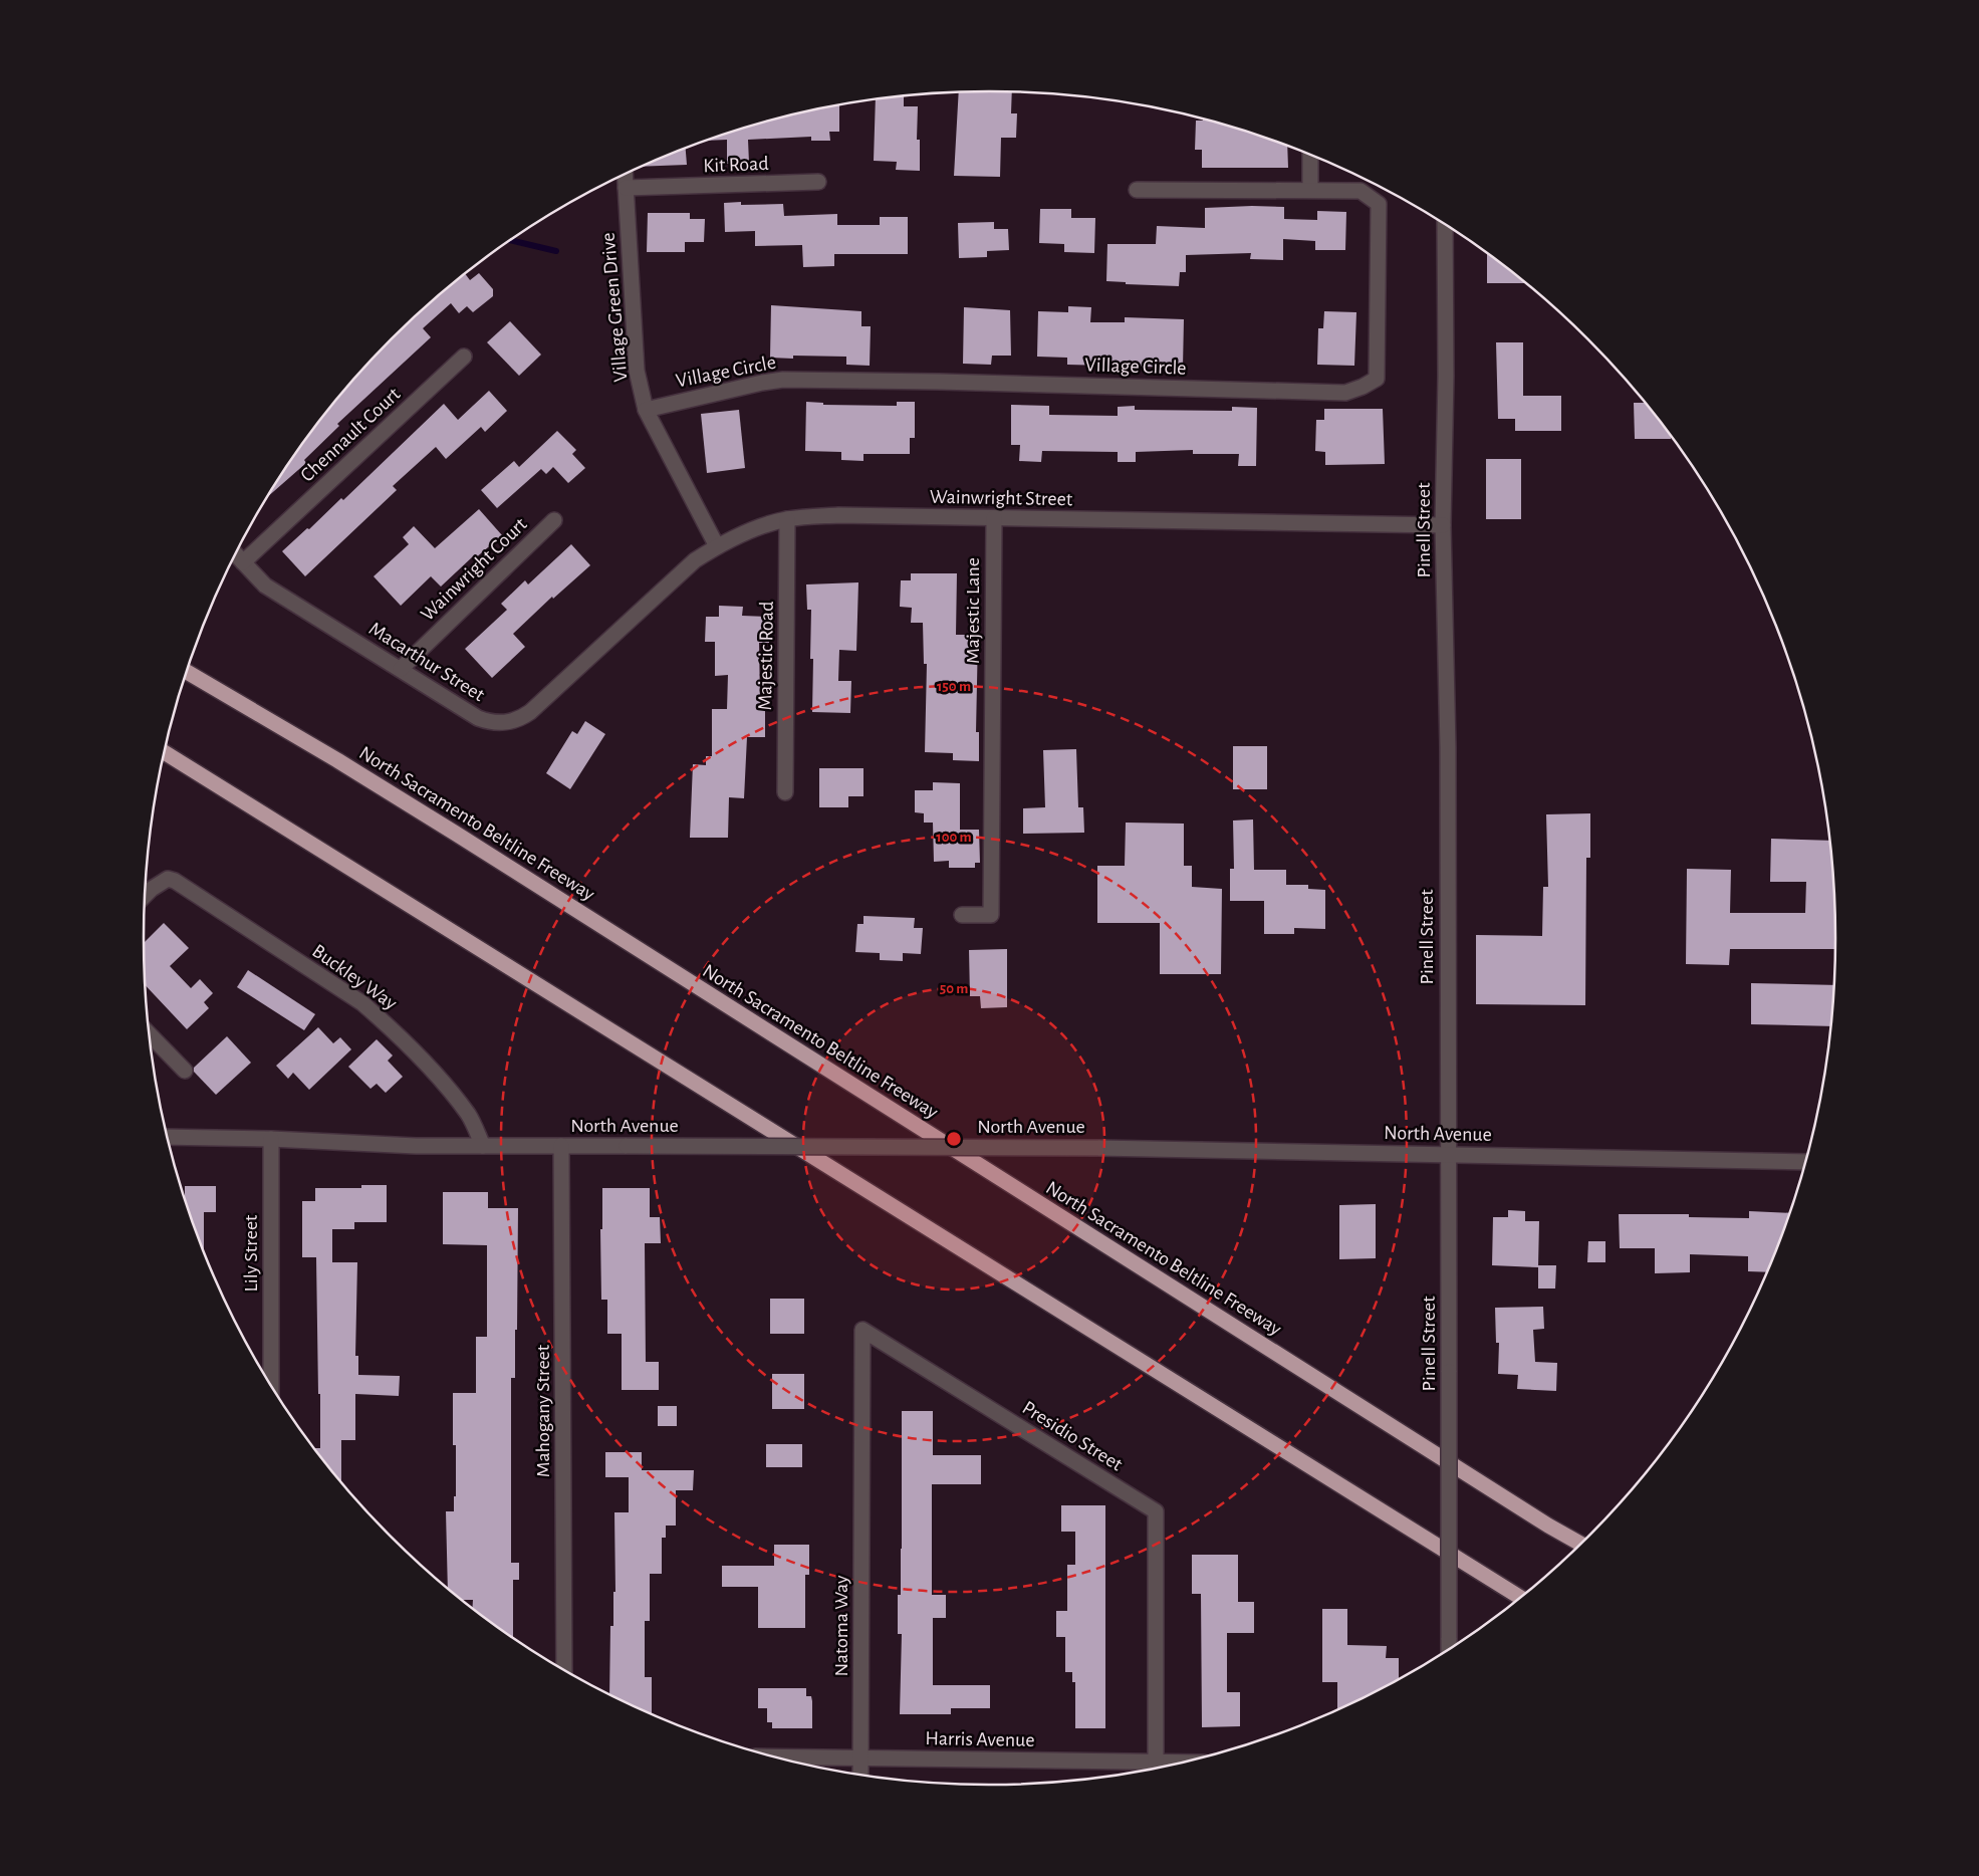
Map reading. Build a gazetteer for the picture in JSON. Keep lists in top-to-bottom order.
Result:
{
  "streets": {
    "highway": ["North Sacramento Beltline Freeway"],
    "street": [
      "Kit Road",
      "Village Green Drive",
      "Village Circle",
      "Chennault Court",
      "Wainwright Street",
      "Pinell Street",
      "Wainwright Court",
      "Majestic Lane",
      "Majestic Road",
      "Macarthur Street",
      "Buckley Way",
      "North Avenue",
      "Lily Street",
      "Mahogany Street",
      "Presidio Street",
      "Natoma Way",
      "Harris Avenue"
    ]
  },
  "crossings": [
    ["Kit Road", "Village Green Drive"],
    ["Village Green Drive", "Village Circle"],
    ["Village Green Drive", "Wainwright Street"],
    ["Chennault Court", "Macarthur Street"],
    ["Wainwright Street", "Pinell Street"],
    ["Wainwright Street", "Majestic Lane"],
    ["Wainwright Street", "Majestic Road"],
    ["Wainwright Street", "Macarthur Street"],
    ["Pinell Street", "North Avenue"],
    ["Wainwright Court", "Macarthur Street"],
    ["Buckley Way", "North Avenue"],
    ["North Avenue", "Lily Street"],
    ["North Avenue", "Mahogany Street"],
    ["Presidio Street", "Natoma Way"],
    ["Presidio Street", "Harris Avenue"],
    ["Natoma Way", "Harris Avenue"]
  ],
  "rings": ["150 m", "100 m", "50 m"]
}
